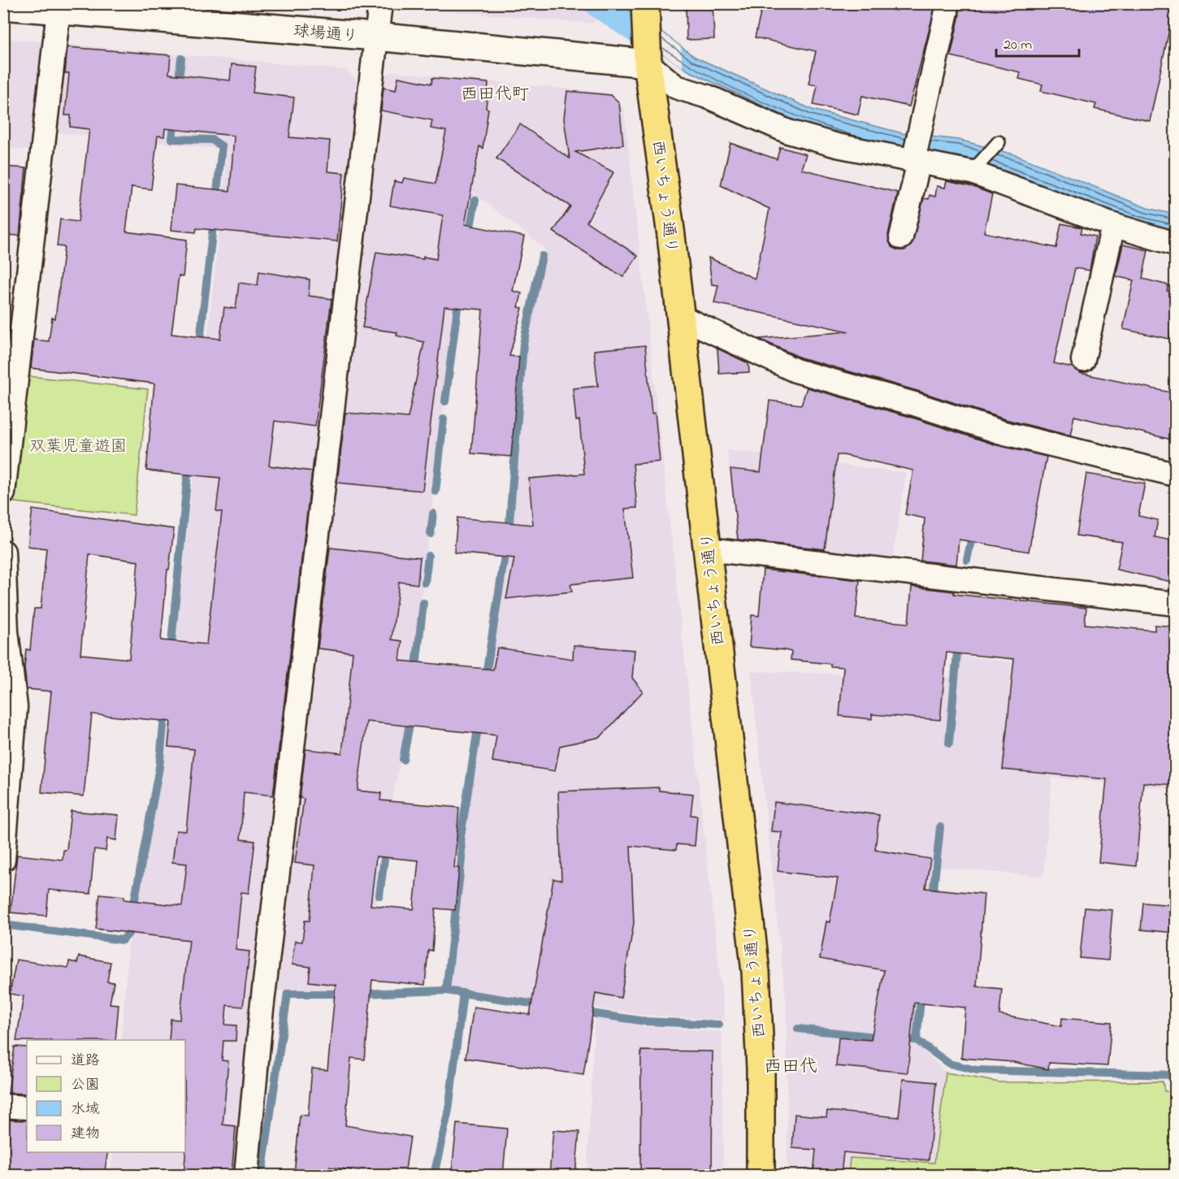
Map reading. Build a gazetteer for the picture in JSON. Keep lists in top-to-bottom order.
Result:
{
  "streets": {
    "highway": ["西いちょう通り"],
    "street": ["球場通り"]
  },
  "crossings": [
    ["球場通り", "西いちょう通り"]
  ],
  "districts": ["西田代町", "西田代"],
  "parks": ["双葉児童遊園"],
  "legend": [
    "道路",
    "公園",
    "水域",
    "建物"
  ],
  "scale_bar": "20 m"
}
